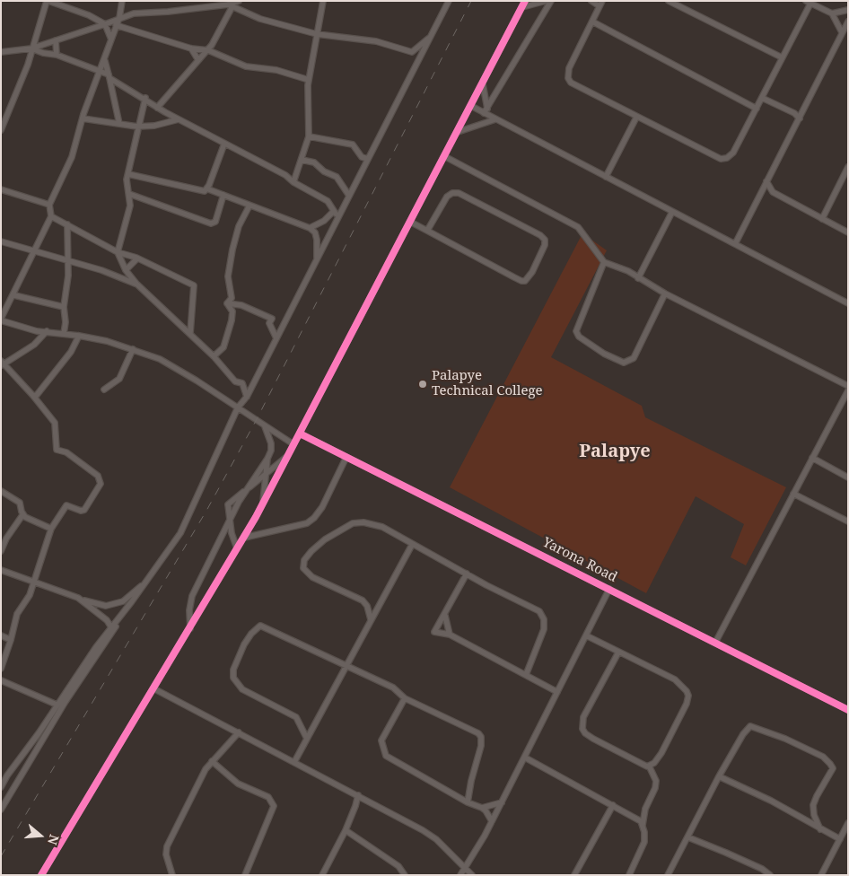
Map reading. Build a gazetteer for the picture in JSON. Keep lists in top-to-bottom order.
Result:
{
  "streets": {
    "street": ["Yarona Road"]
  },
  "districts": ["Palapye"],
  "places": ["Palapye Technical College"],
  "north": "right"
}
